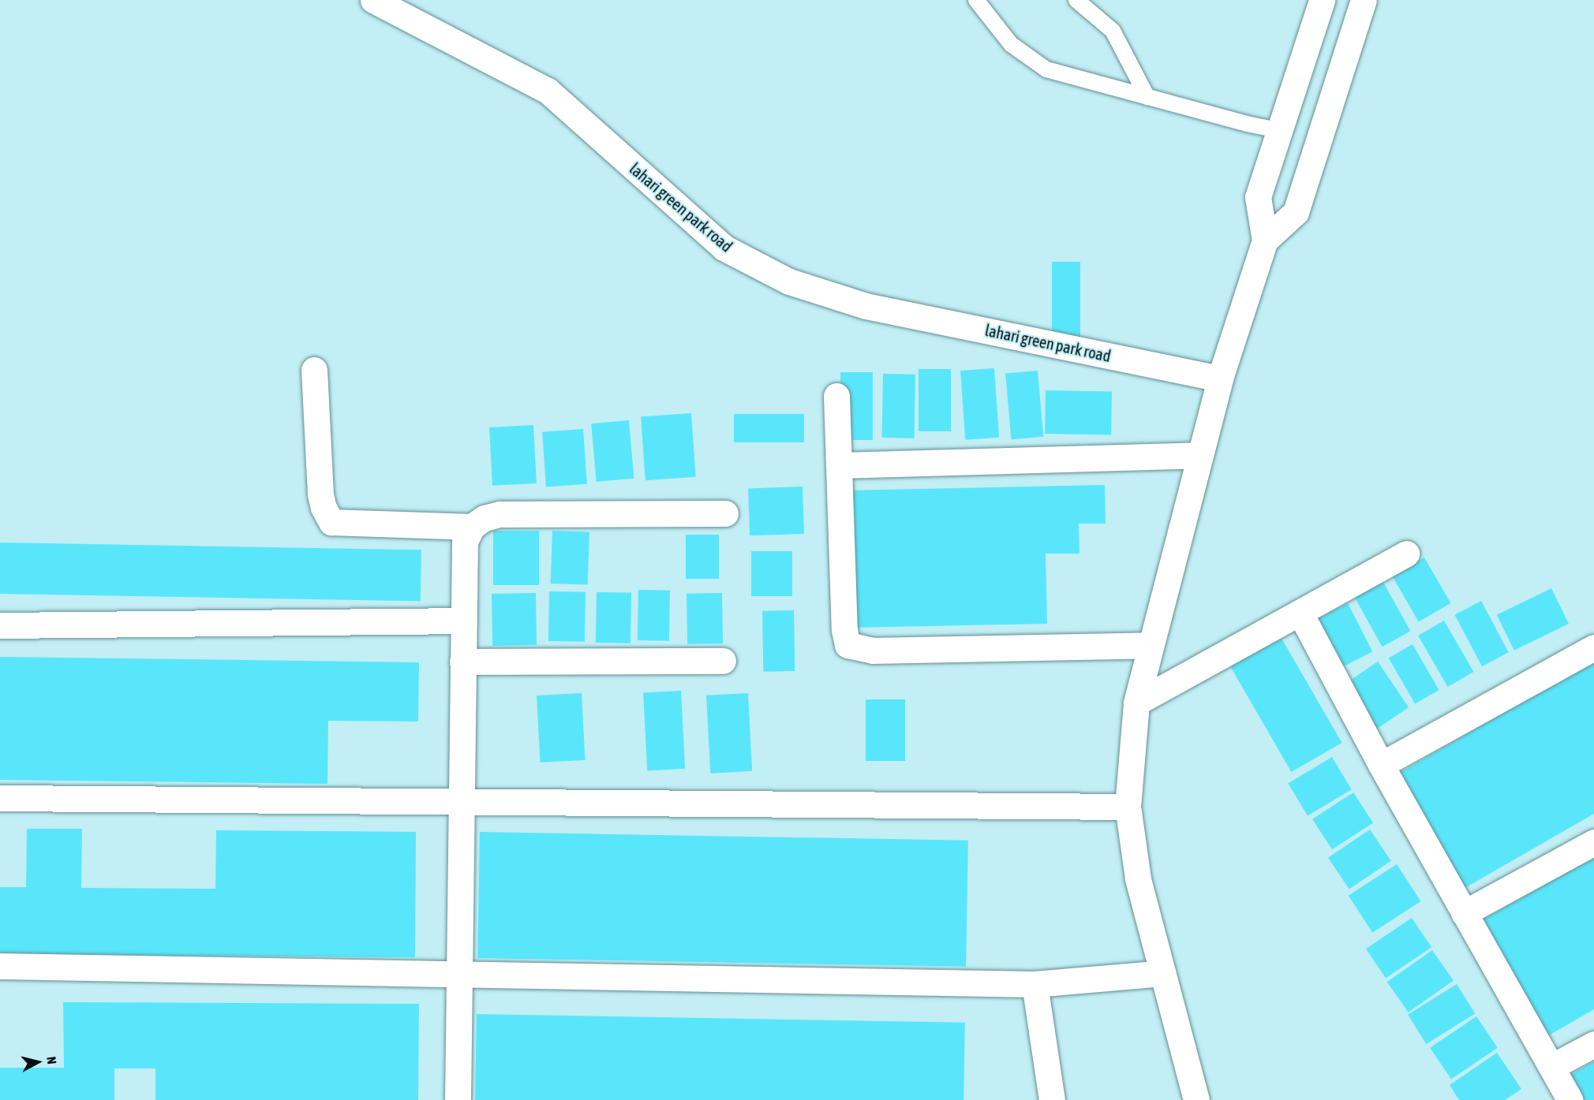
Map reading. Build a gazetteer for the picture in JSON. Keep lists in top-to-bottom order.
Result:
{
  "streets": {
    "street": ["lahari green park road"]
  },
  "north": "right"
}
